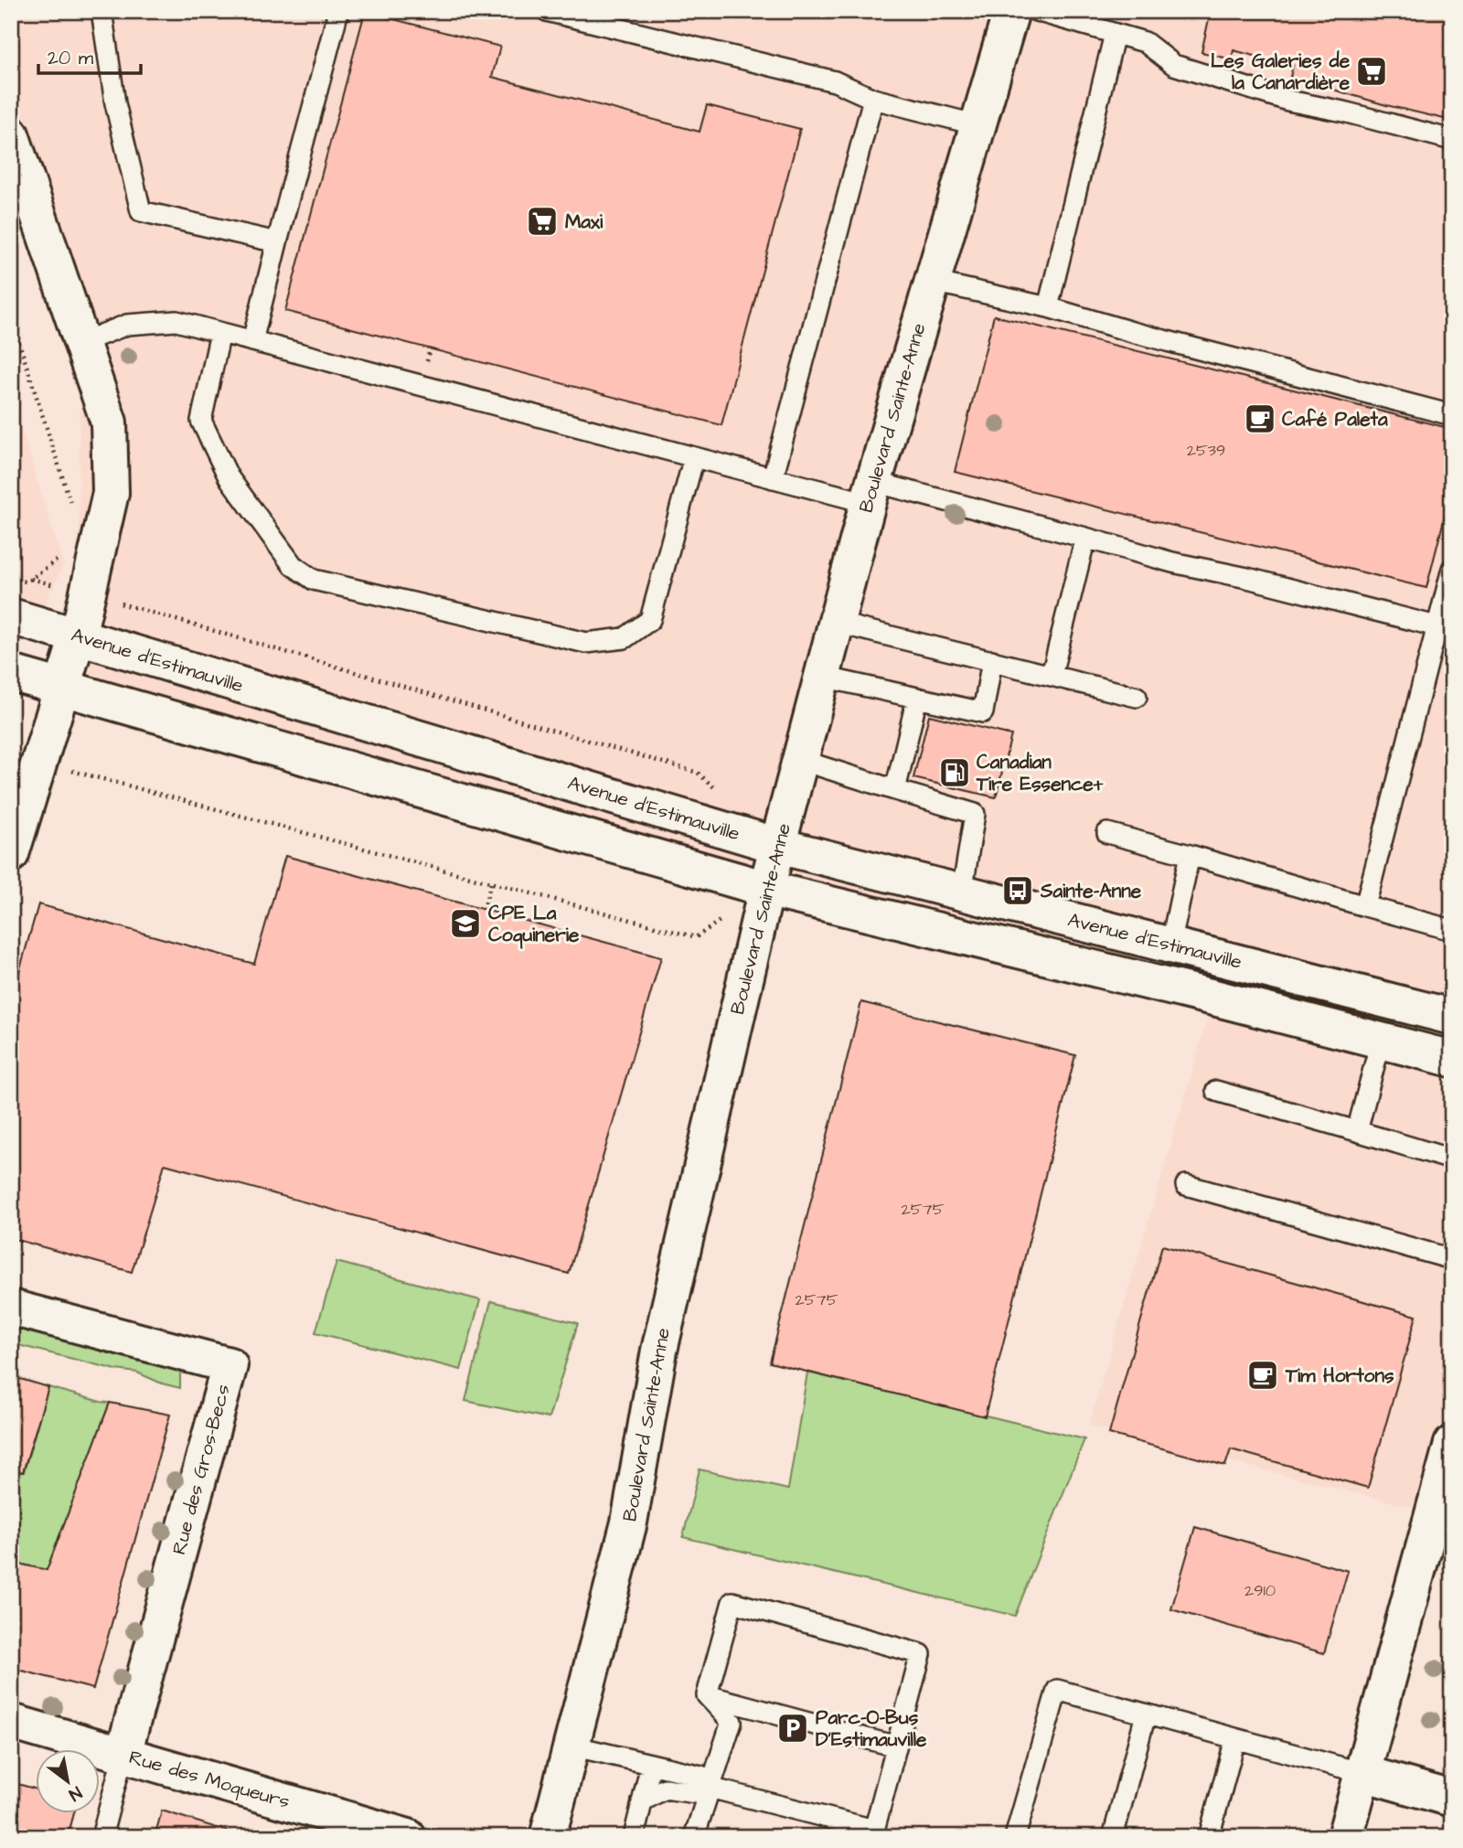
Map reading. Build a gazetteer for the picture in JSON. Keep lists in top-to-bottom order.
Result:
{
  "streets": {
    "main road": [
      "Boulevard Sainte-Anne",
      "Avenue d'Estimauville",
      "Rue des Gros-Becs",
      "Rue des Moqueurs"
    ]
  },
  "crossings": [
    ["Boulevard Sainte-Anne", "Avenue d'Estimauville"],
    ["Rue des Gros-Becs", "Rue des Moqueurs"]
  ],
  "places": {
    "supermarket": ["Les Galeries de la Canardière", "Maxi"],
    "cafe": ["Café Paleta", "Tim Hortons"],
    "fuel station": ["Canadian Tire Essence+"],
    "bus stop": ["Sainte-Anne"],
    "school or university": ["CPE La Coquinerie"],
    "parking": ["Parc-O-Bus D'Estimauville"]
  },
  "house_numbers": [
    "2539",
    "2575",
    "2575",
    "2910"
  ],
  "scale_bar": "20 m",
  "north": "bottom right"
}
